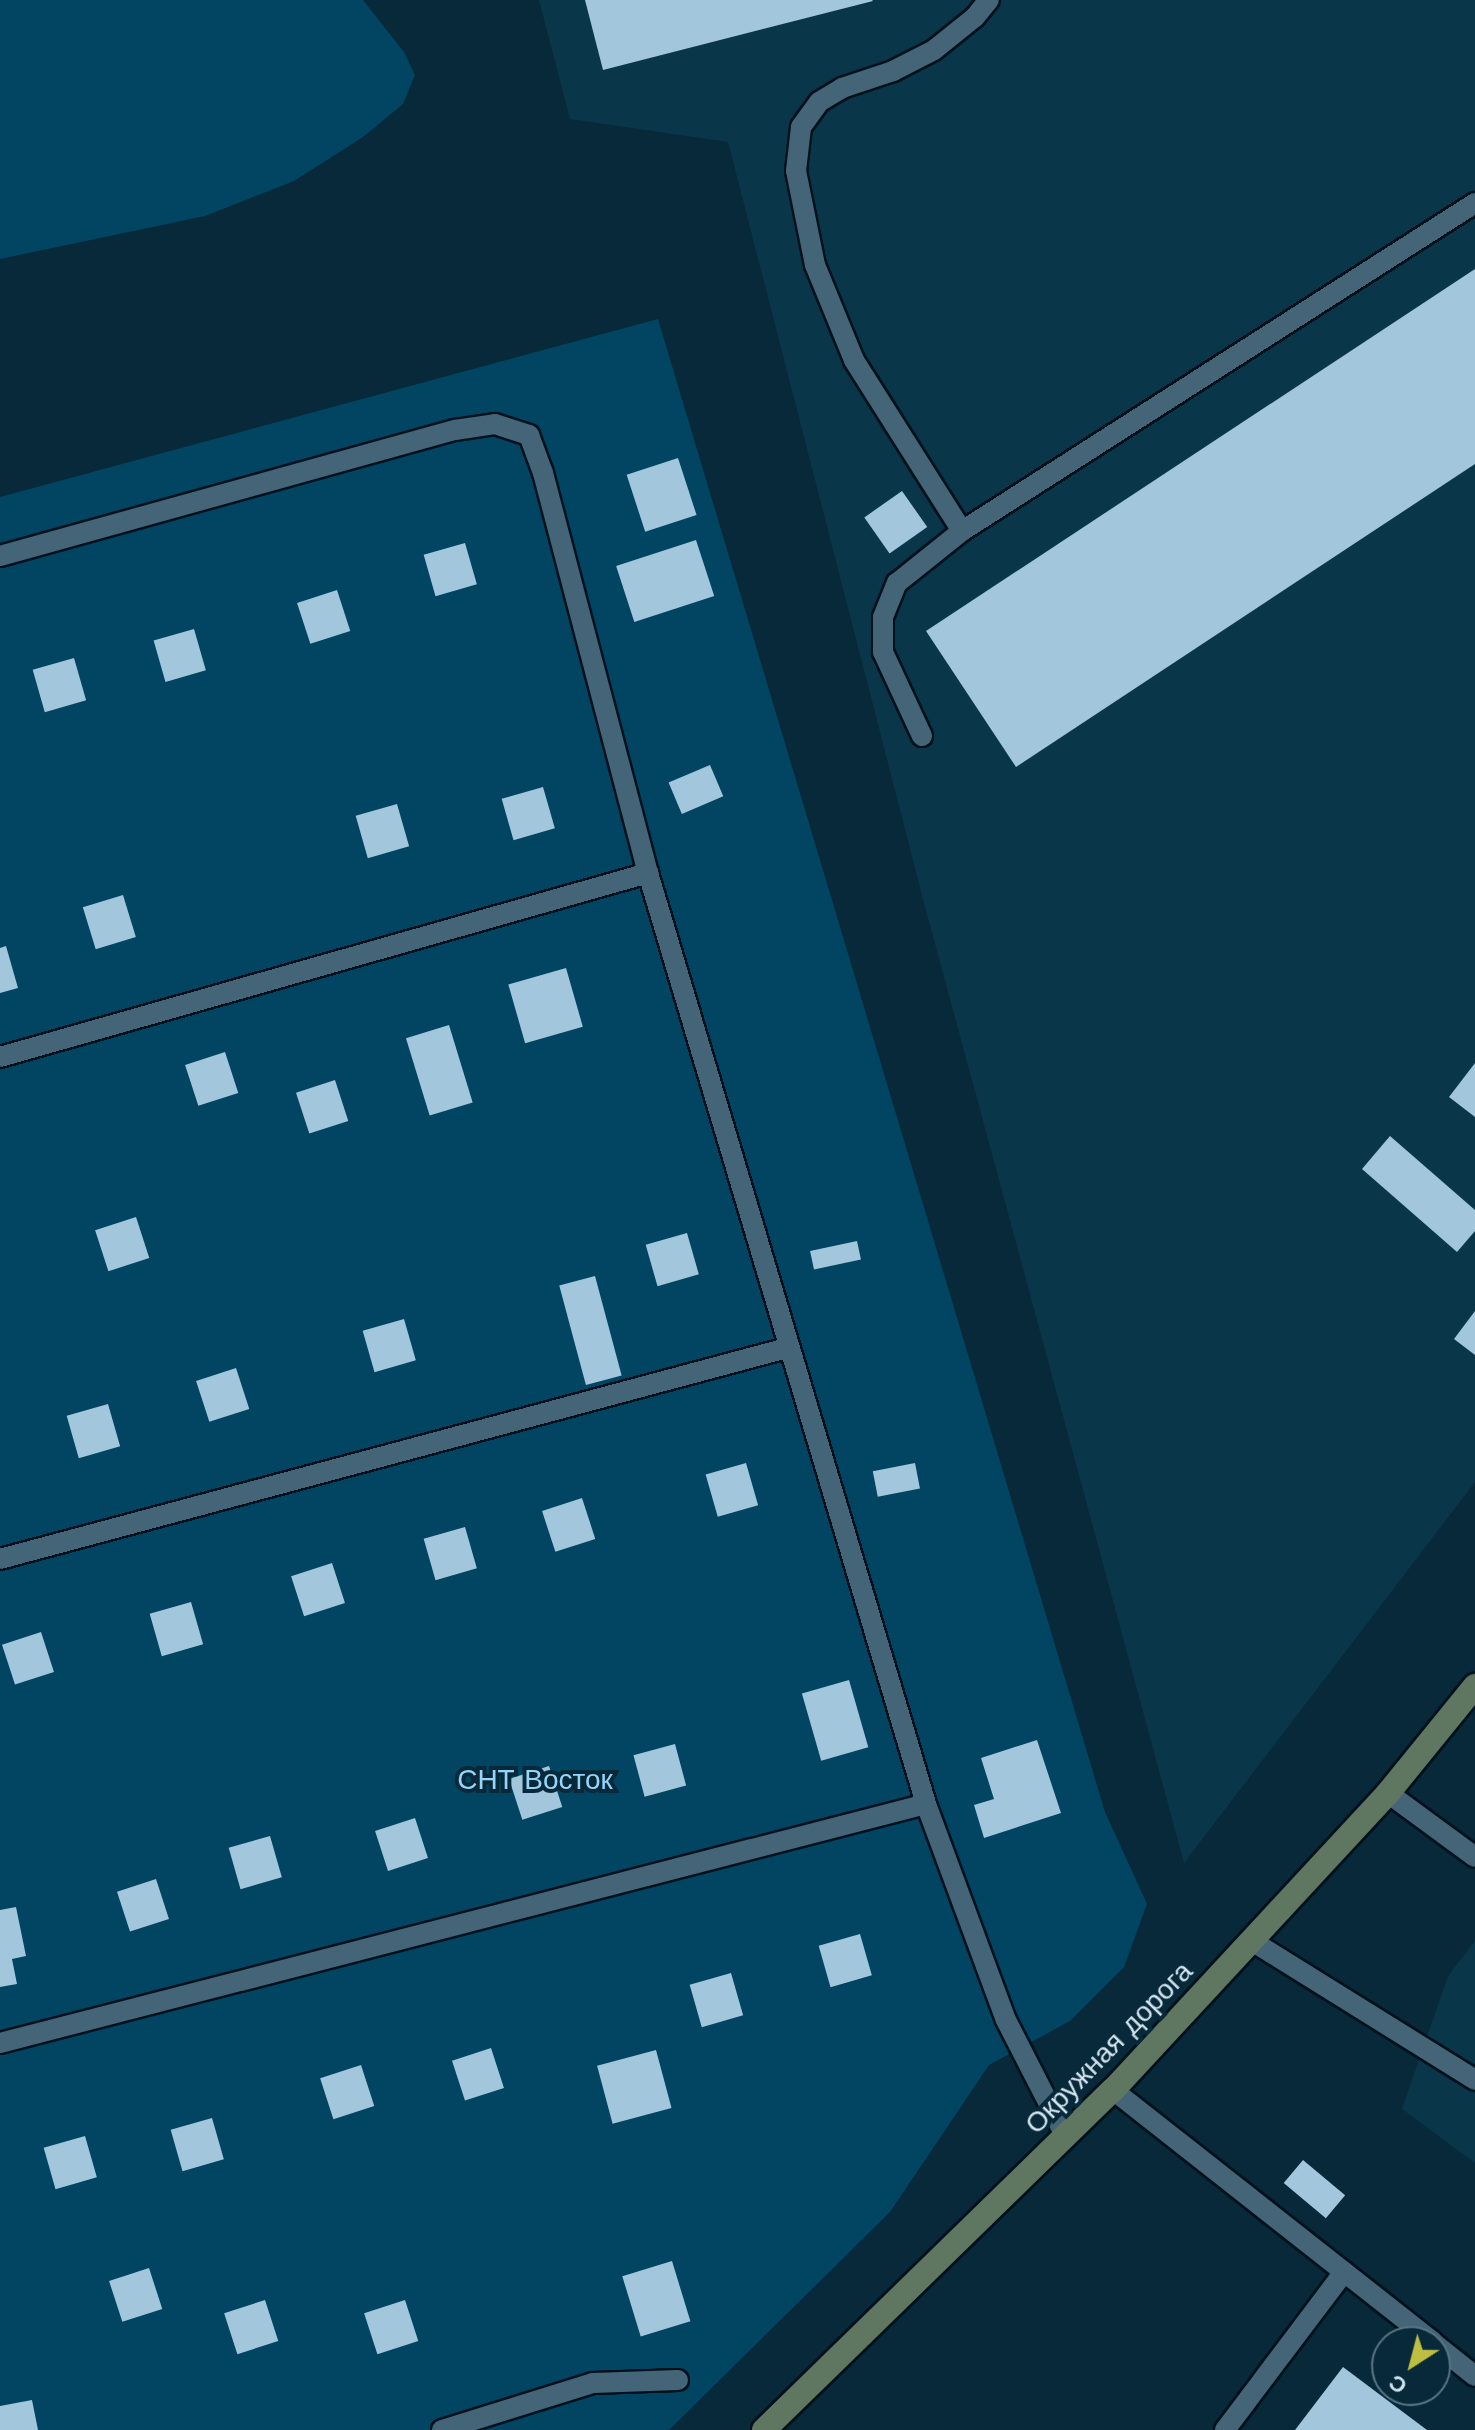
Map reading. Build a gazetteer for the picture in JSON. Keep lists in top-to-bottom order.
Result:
{
  "streets": {
    "main road": ["Окружная дорога"]
  },
  "parks": ["СНТ Восток"],
  "north": "bottom left"
}
